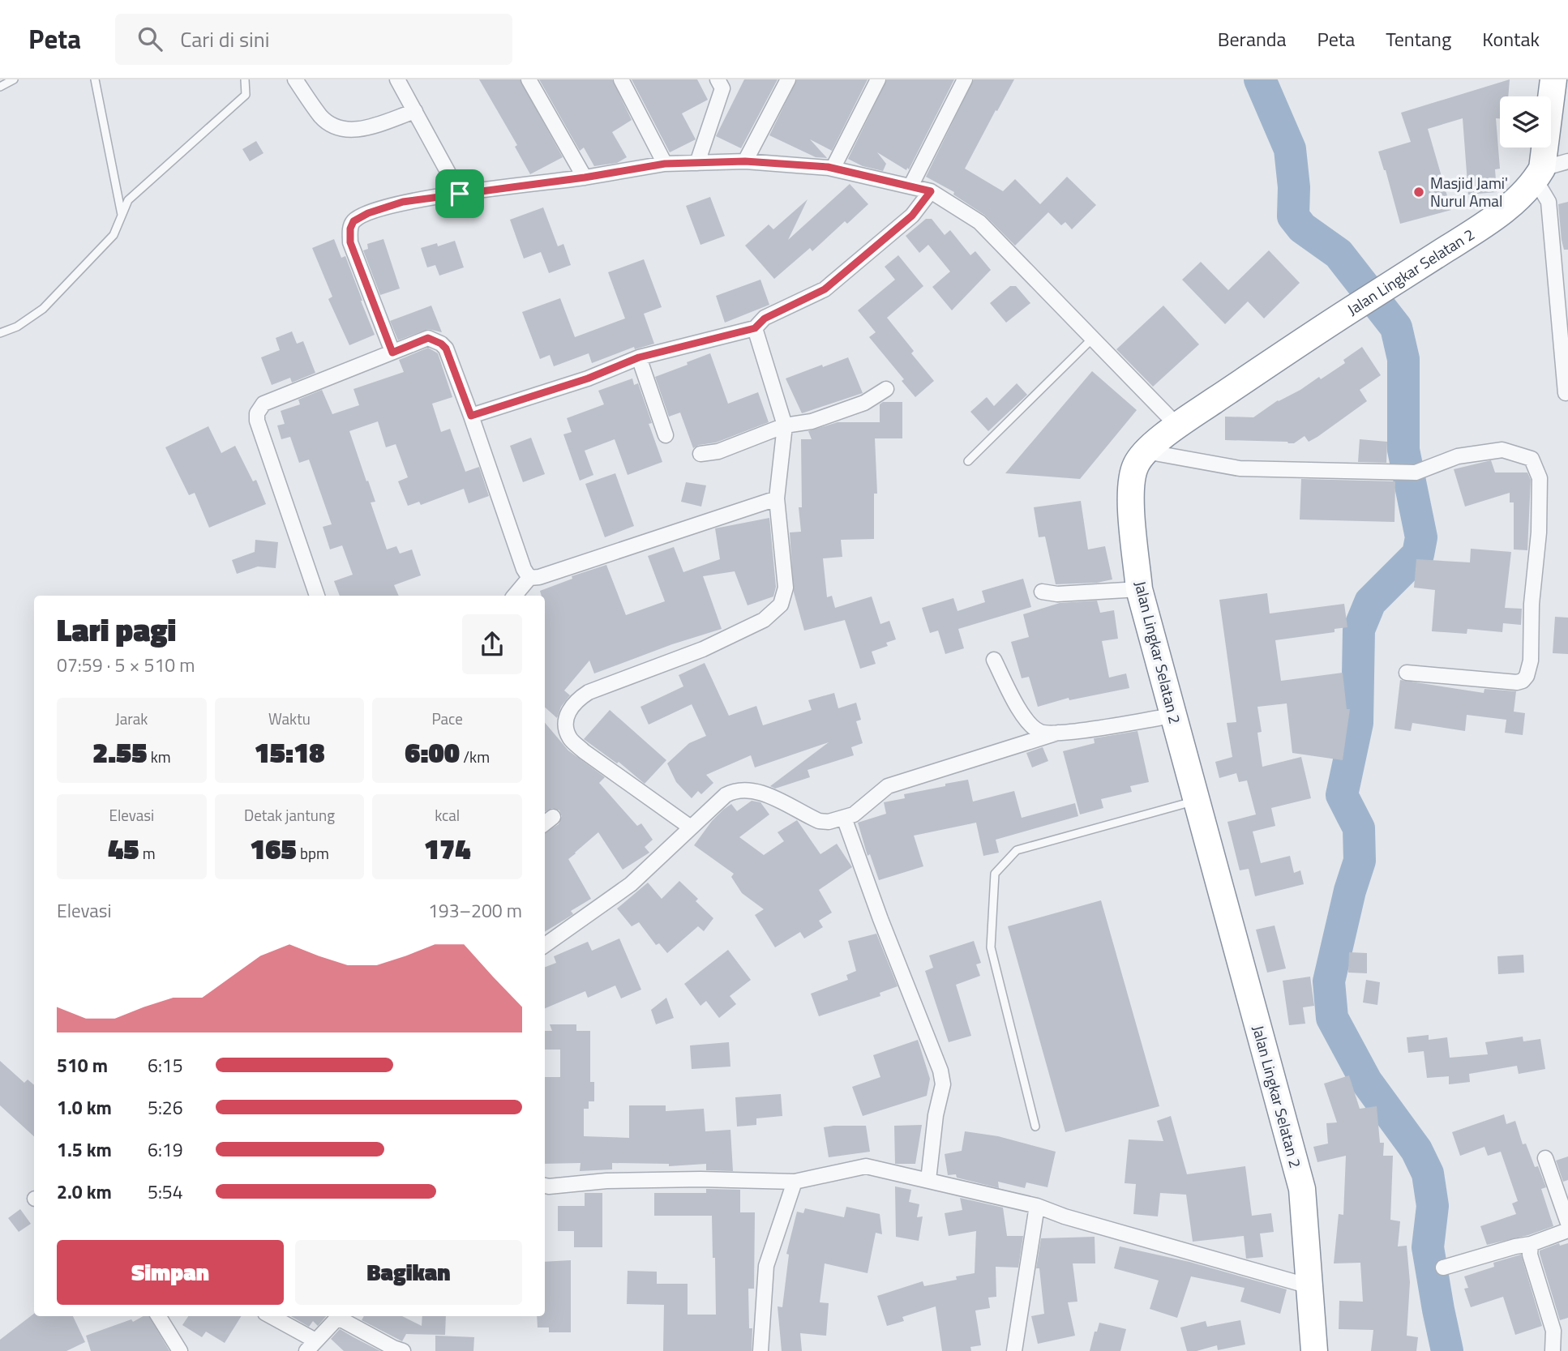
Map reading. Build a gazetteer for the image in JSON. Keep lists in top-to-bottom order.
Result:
{
  "streets": {
    "highway": ["Jalan Lingkar Selatan 2"]
  },
  "places": ["Masjid Jami' Nurul Amal"],
  "page": {
    "header": "Peta",
    "search": "Cari di sini",
    "nav": [
      "Beranda",
      "Peta",
      "Tentang",
      "Kontak"
    ],
    "heading": ["Lari pagi", "07:59 · 5 × 510 m"],
    "stats": [
      ["Jarak", "2.55 km"],
      ["Waktu", "15:18"],
      ["Pace", "6:00 /km"],
      ["Elevasi", "45 m"],
      ["Detak jantung", "165 bpm"],
      ["kcal", "174"]
    ],
    "chart": ["Elevasi", "193–200 m"],
    "list": [
      {
        "name": "510 m",
        "note": "6:15"
      },
      {
        "name": "1.0 km",
        "note": "5:26"
      },
      {
        "name": "1.5 km",
        "note": "6:19"
      },
      {
        "name": "2.0 km",
        "note": "5:54"
      }
    ],
    "buttons": ["Simpan", "Bagikan"]
  }
}
